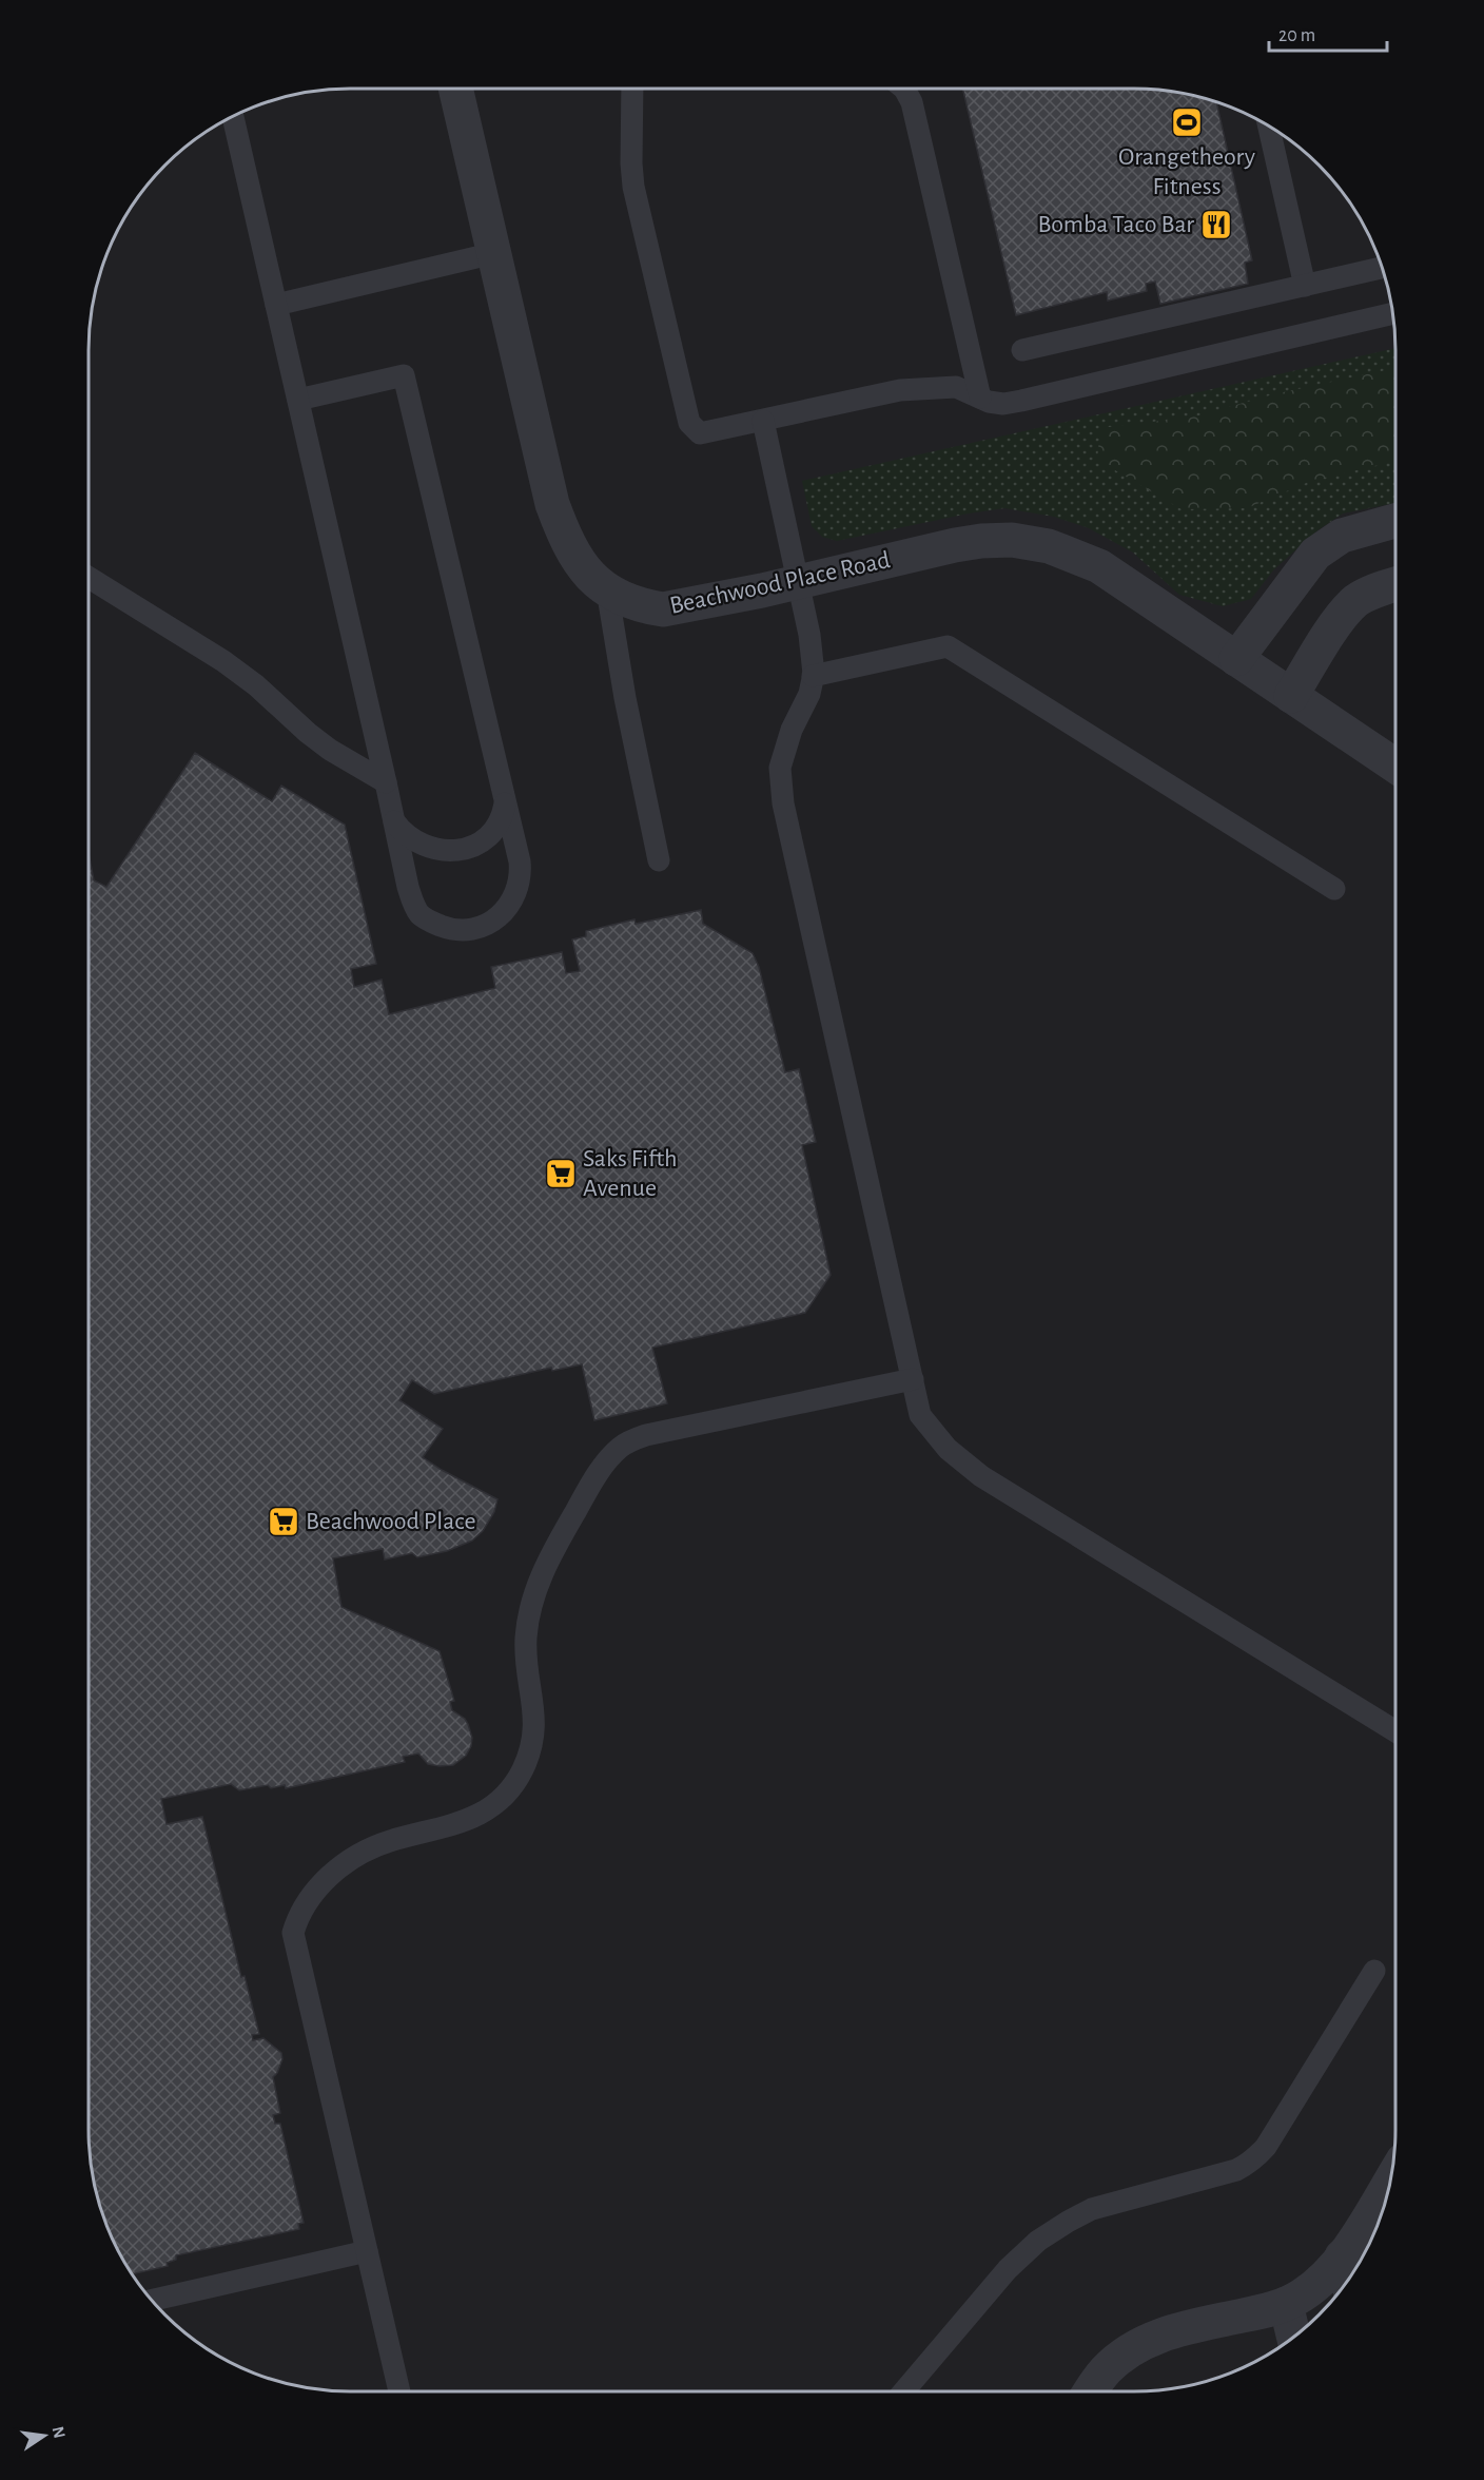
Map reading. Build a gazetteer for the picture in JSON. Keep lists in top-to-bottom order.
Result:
{
  "streets": {
    "street": ["Beachwood Place Road"]
  },
  "places": {
    "sports": ["Orangetheory Fitness"],
    "restaurant": ["Bomba Taco Bar"],
    "supermarket": ["Saks Fifth Avenue", "Beachwood Place"]
  },
  "scale_bar": "20 m",
  "north": "right"
}
